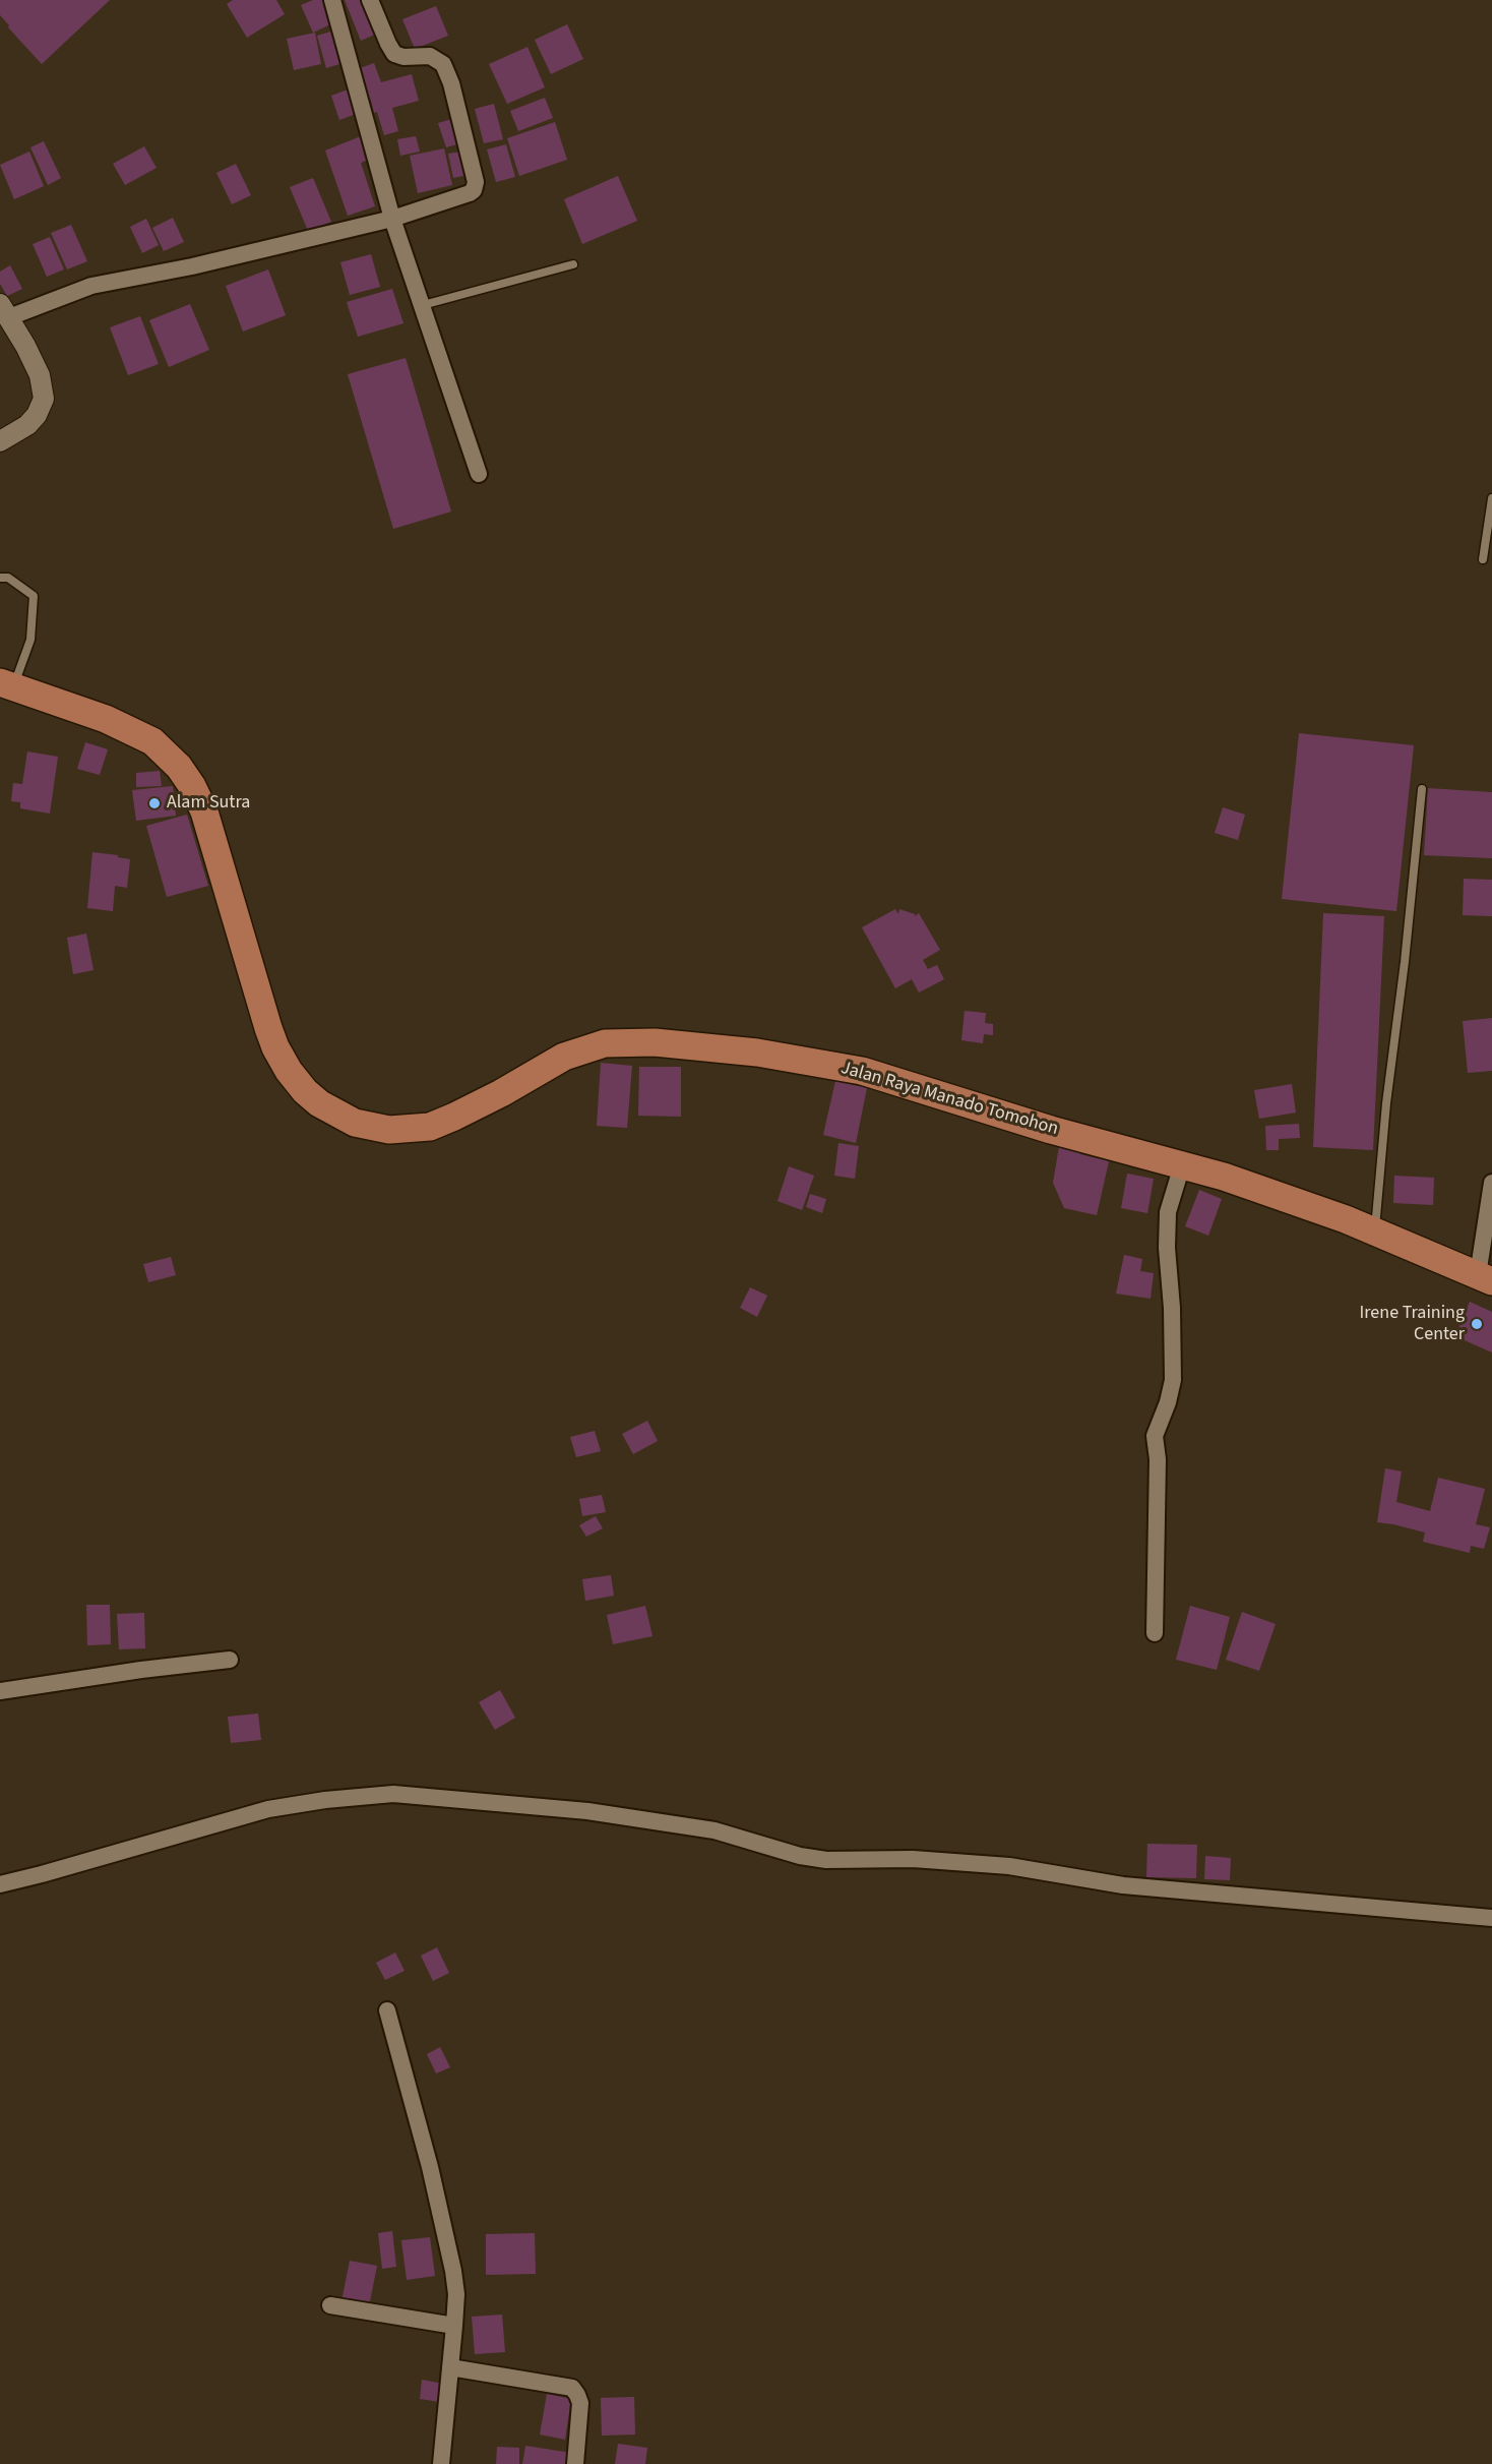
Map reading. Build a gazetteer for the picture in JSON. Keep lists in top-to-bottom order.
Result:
{
  "streets": {
    "highway": ["Jalan Raya Manado Tomohon"]
  },
  "places": ["Alam Sutra", "Irene Training Center"]
}
